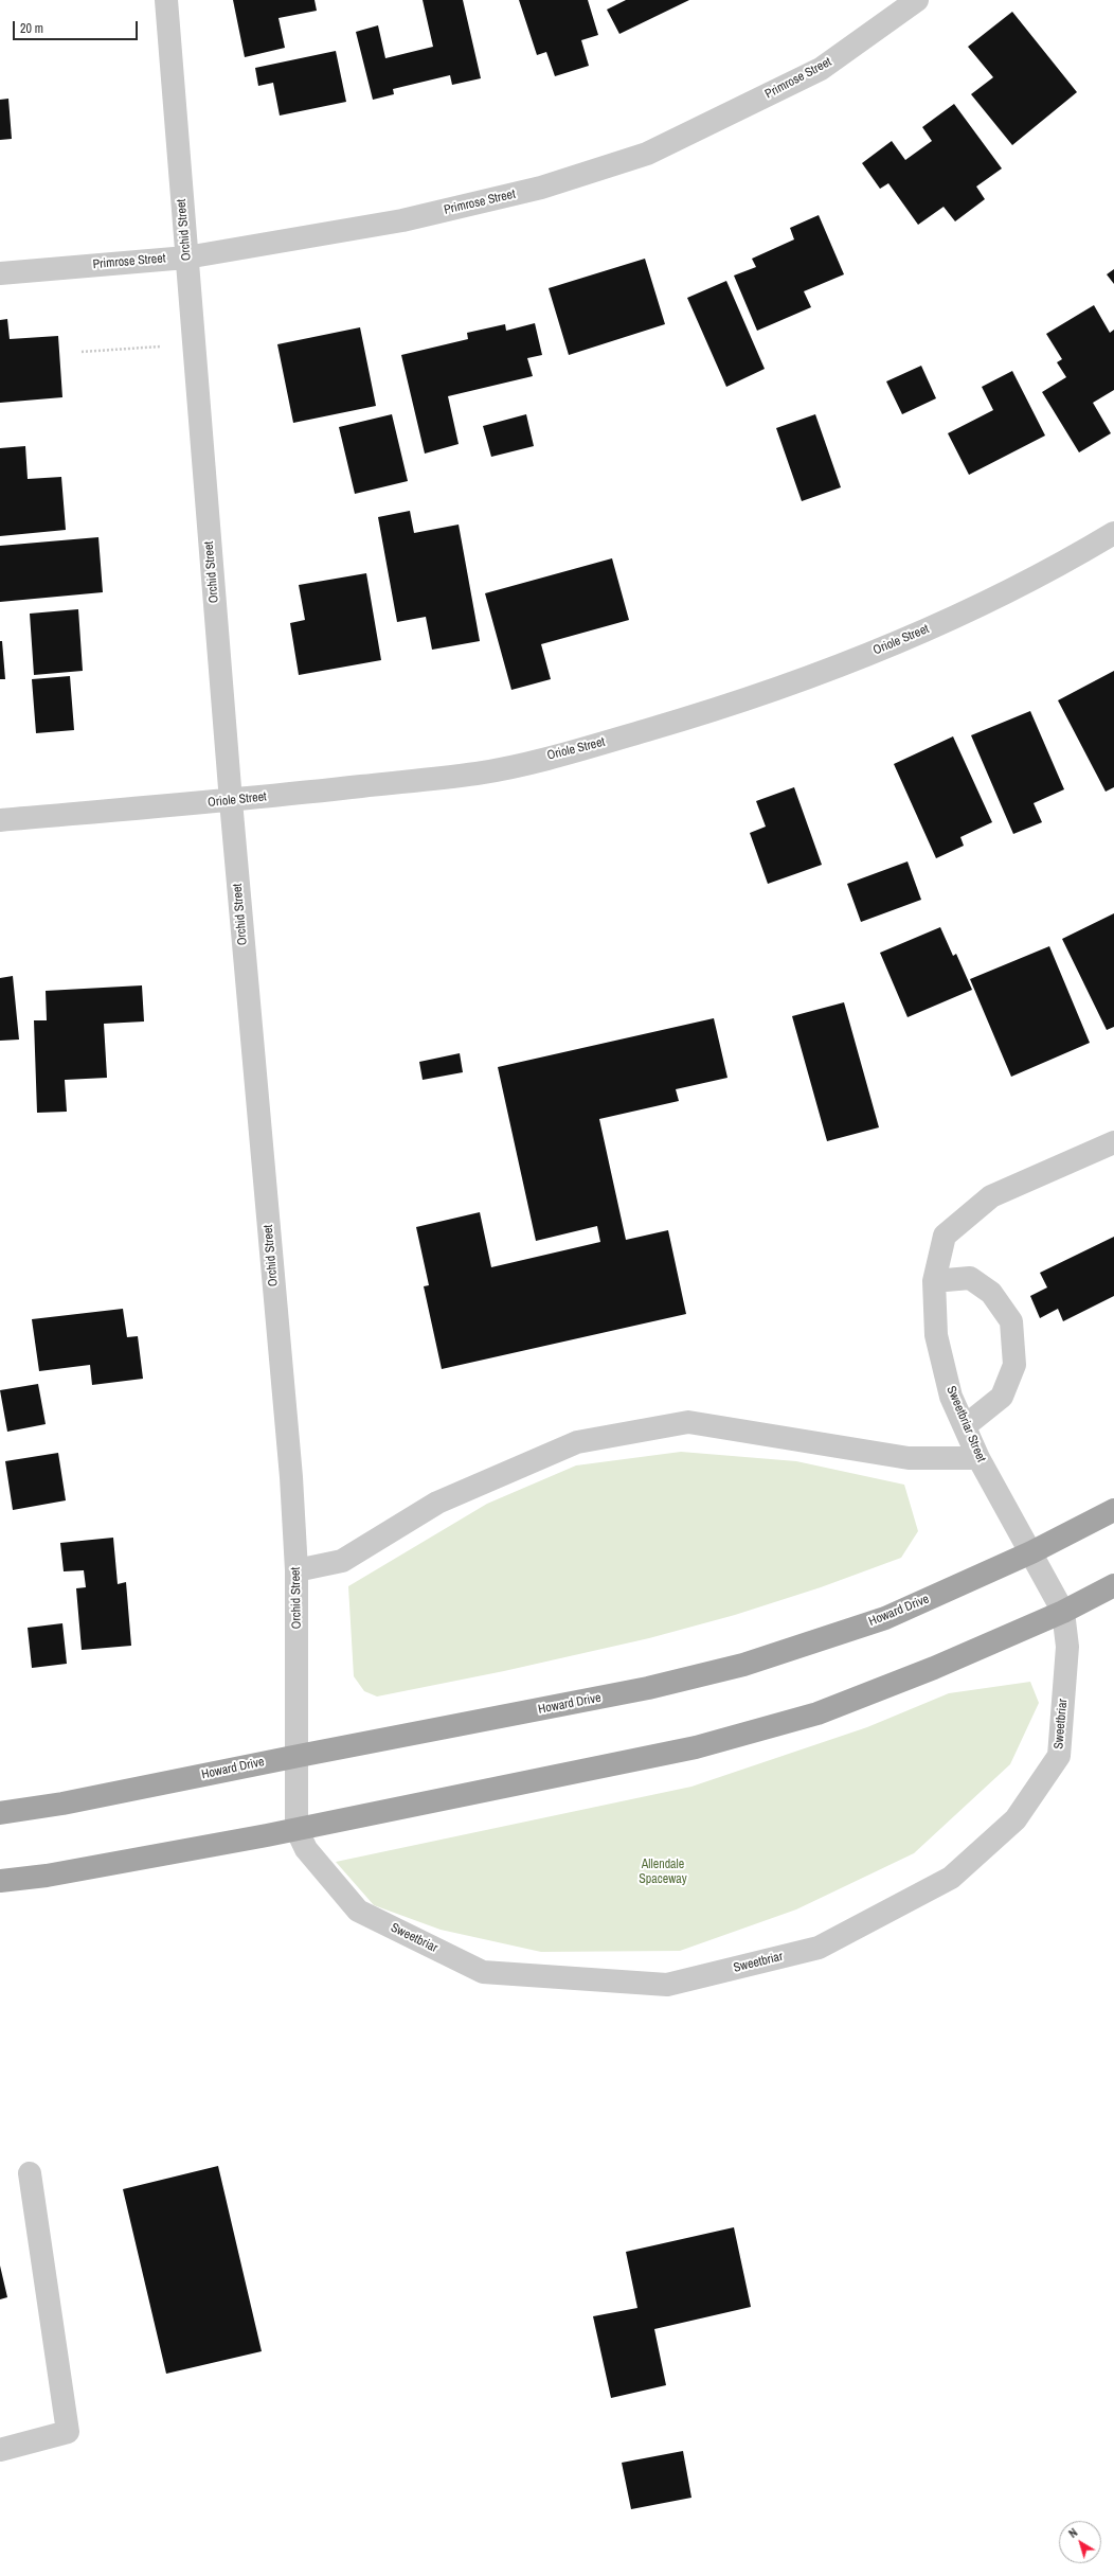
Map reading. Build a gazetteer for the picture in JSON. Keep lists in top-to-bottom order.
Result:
{
  "streets": {
    "main road": ["Howard Drive"],
    "street": [
      "Primrose Street",
      "Orchid Street",
      "Oriole Street",
      "Sweetbriar Street",
      "Sweetbriar"
    ]
  },
  "crossings": [
    ["Primrose Street", "Orchid Street"],
    ["Orchid Street", "Oriole Street"],
    ["Orchid Street", "Howard Drive"],
    ["Orchid Street", "Sweetbriar"],
    ["Sweetbriar Street", "Howard Drive"],
    ["Sweetbriar Street", "Sweetbriar"]
  ],
  "parks": ["Allendale Spaceway"],
  "scale_bar": "20 m",
  "north": "top left"
}
